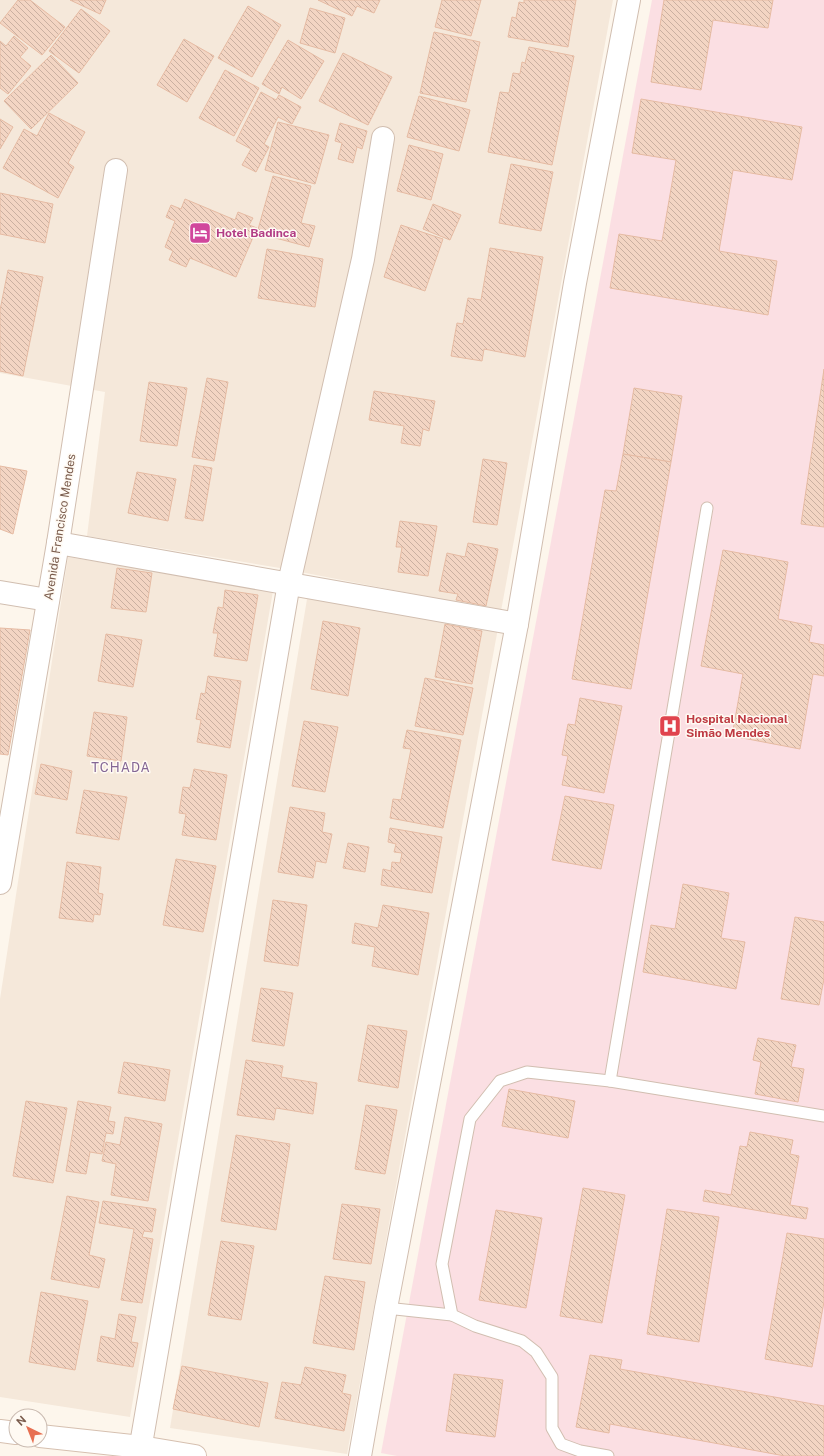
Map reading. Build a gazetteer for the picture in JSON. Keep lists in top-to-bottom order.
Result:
{
  "streets": {
    "street": ["Avenida Francisco Mendes"]
  },
  "districts": ["TCHADA"],
  "places": {
    "hotel": ["Hotel Badinca"],
    "hospital": ["Hospital Nacional Simão Mendes"]
  },
  "north": "top left"
}
